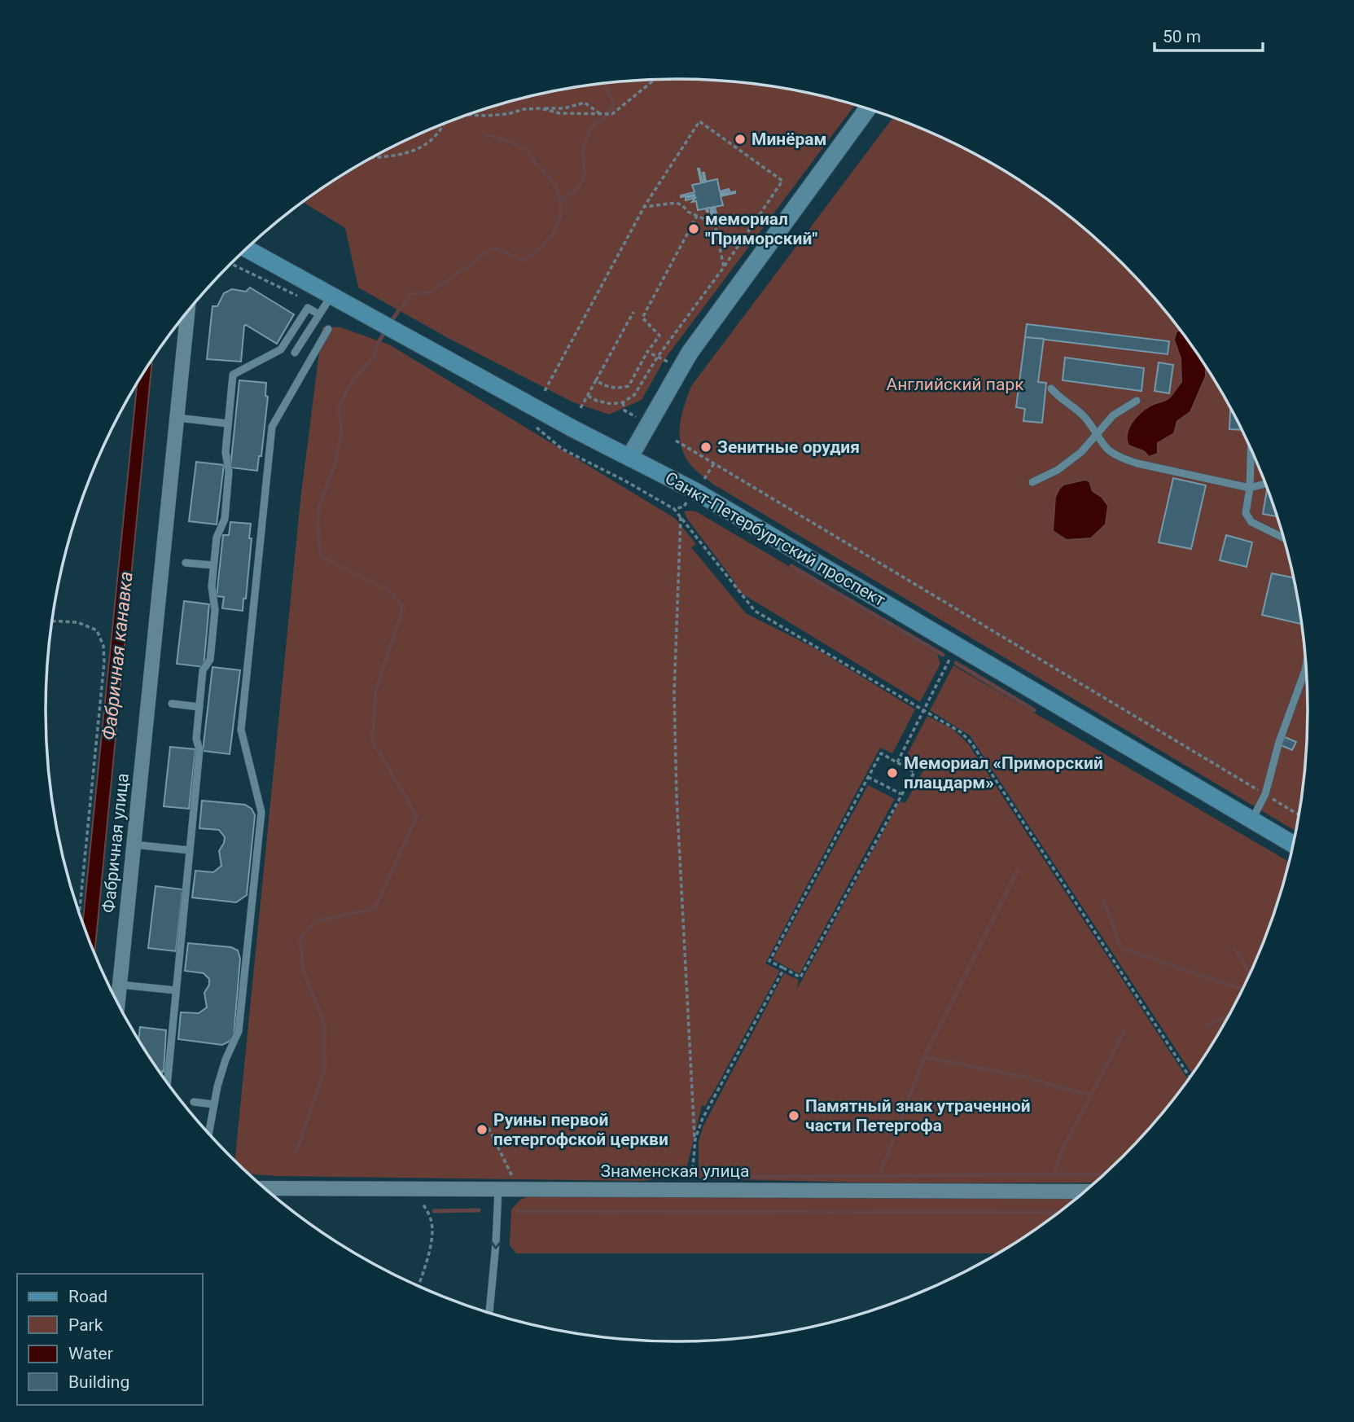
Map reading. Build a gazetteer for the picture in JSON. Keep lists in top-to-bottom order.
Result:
{
  "streets": {
    "main road": ["Санкт-Петербургский проспект"],
    "street": ["Фабричная улица", "Знаменская улица"]
  },
  "water": ["Фабричная канавка"],
  "parks": ["Английский парк"],
  "places": [
    "Минёрам",
    "мемориал \"Приморский\"",
    "Зенитные орудия",
    "Мемориал «Приморский плацдарм»",
    "Памятный знак утраченной части Петергофа",
    "Руины первой петергофской церкви"
  ],
  "legend": [
    "Road",
    "Park",
    "Water",
    "Building"
  ],
  "scale_bar": "50 m"
}
